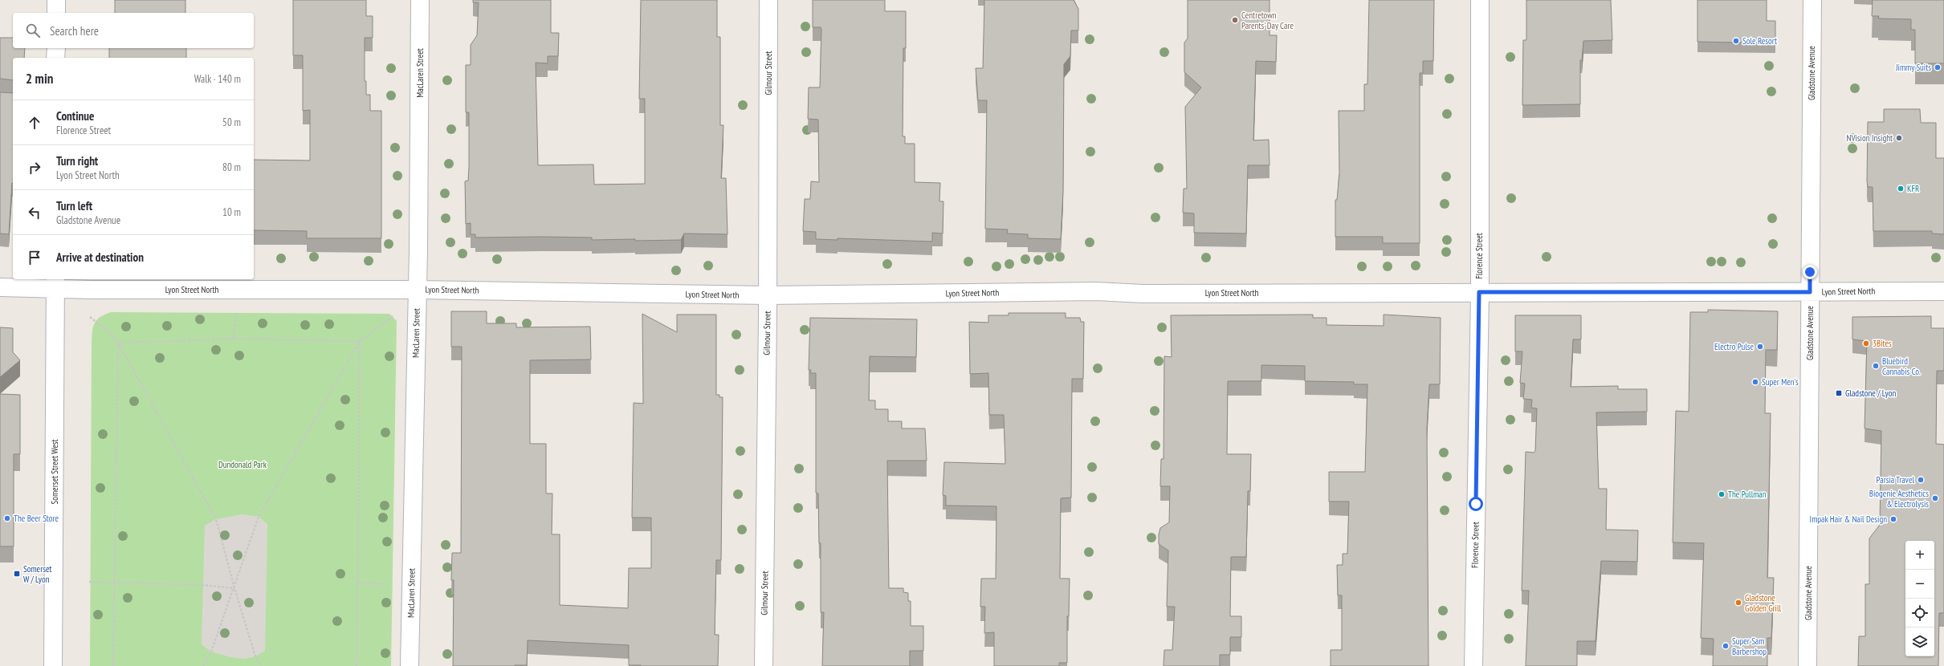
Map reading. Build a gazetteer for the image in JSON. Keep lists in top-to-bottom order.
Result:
{
  "streets": {
    "main road": [
      "MacLaren Street",
      "Gilmour Street",
      "Gladstone Avenue",
      "Florence Street",
      "Lyon Street North",
      "Somerset Street West"
    ]
  },
  "crossings": [
    ["MacLaren Street", "Lyon Street North"],
    ["Gilmour Street", "Lyon Street North"],
    ["Gladstone Avenue", "Lyon Street North"],
    ["Florence Street", "Lyon Street North"],
    ["Lyon Street North", "Somerset Street West"]
  ],
  "parks": ["Dundonald Park"],
  "places": {
    "other": [
      "Centretown Parents' Day Care",
      "Sole Resort",
      "Jimmy Suits",
      "NVision Insight",
      "KFR",
      "3Bites",
      "Electro Pulse",
      "Bluebird Cannabis Co.",
      "Super Men's",
      "Parsia Travel",
      "The Pullman",
      "Biogenie Aesthetics & Electrolysis",
      "The Beer Store",
      "Impak Hair & Nail Design",
      "Gladstone Golden Grill",
      "Super Sam Barbershop"
    ],
    "transit": ["Gladstone / Lyon", "Somerset W / Lyon"]
  },
  "page": {
    "search": "Search here",
    "heading": ["2 min", "Walk · 140 m"],
    "list": [
      ["Continue", "Florence Street", "50 m"],
      ["Turn right", "Lyon Street North", "80 m"],
      ["Turn left", "Gladstone Avenue", "10 m"],
      "Arrive at destination"
    ],
    "map_buttons": ["+", "−"]
  }
}
